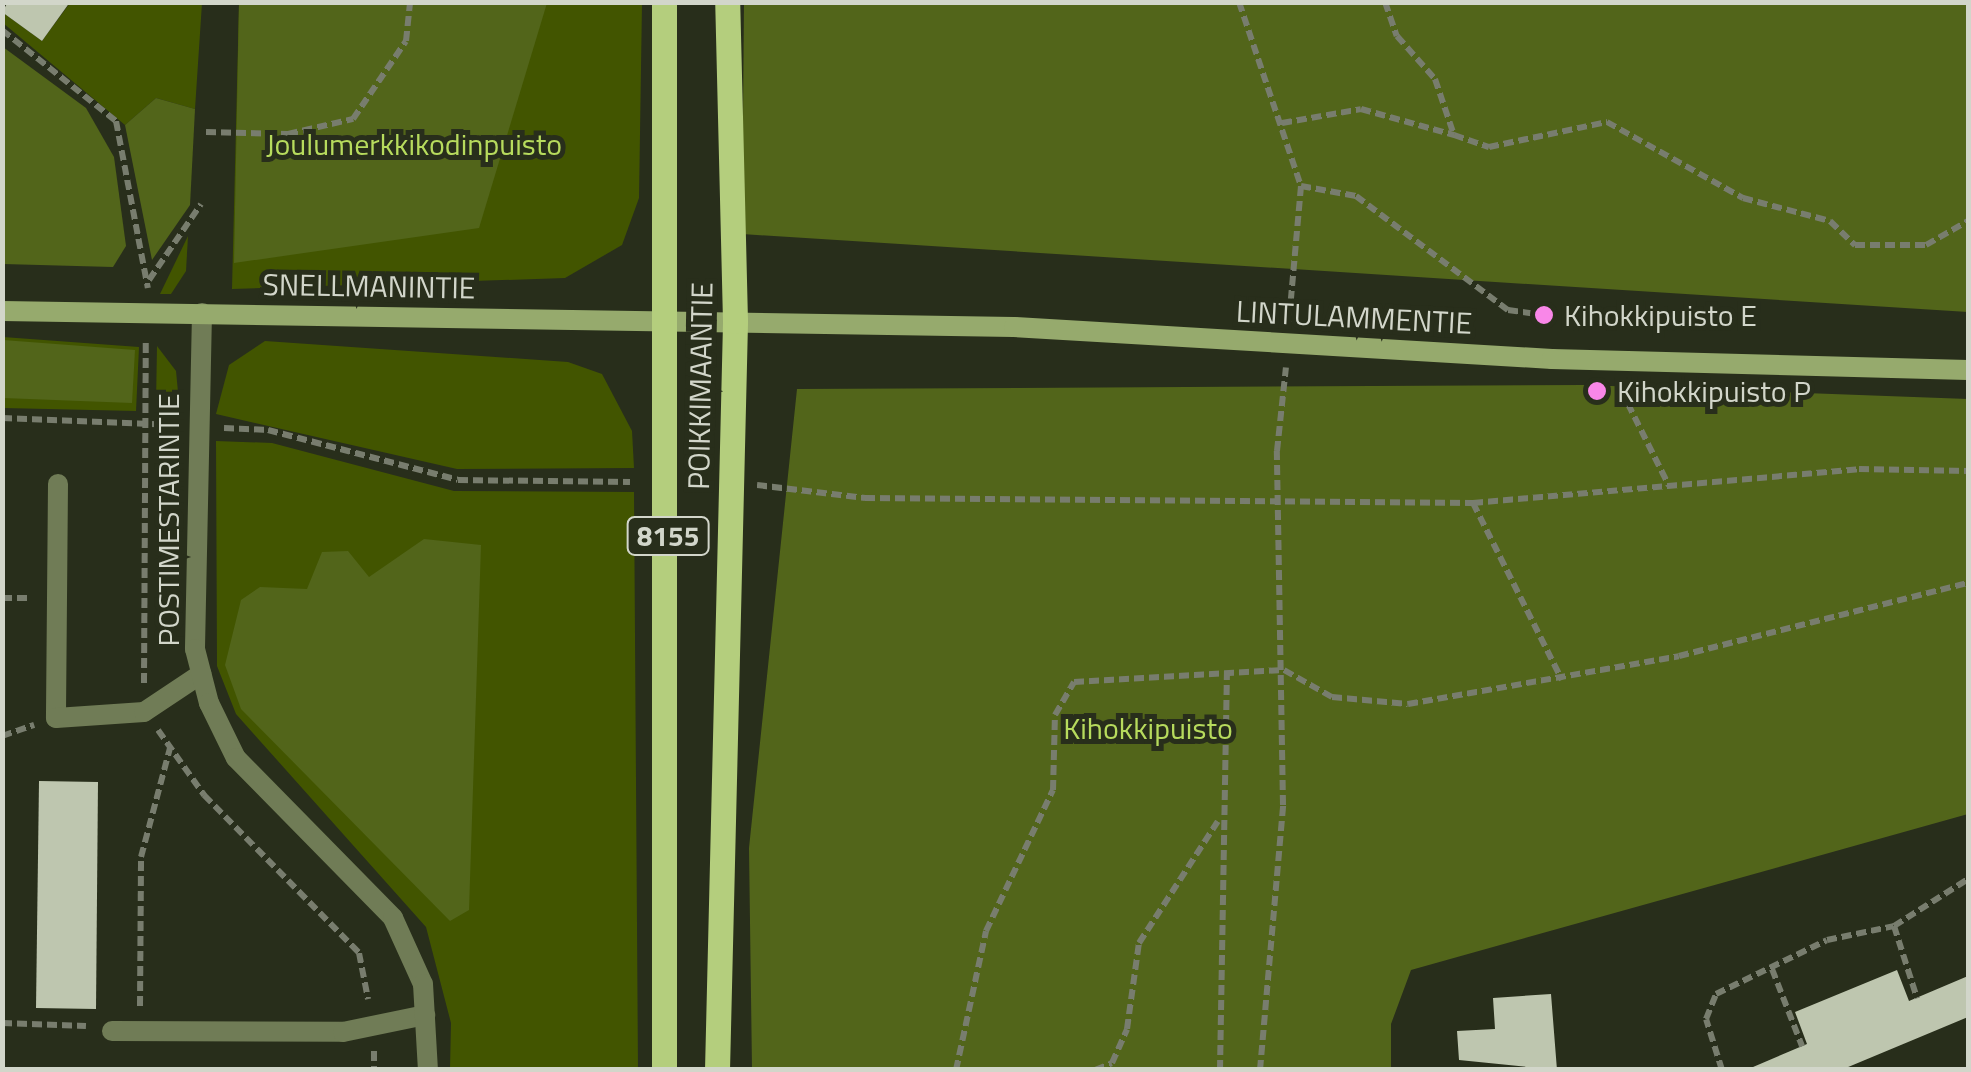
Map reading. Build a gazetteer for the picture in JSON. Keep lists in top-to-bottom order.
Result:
{
  "streets": {
    "main road": ["POIKKIMAANTIE", "8155"],
    "street": ["SNELLMANINTIE", "LINTULAMMENTIE", "POSTIMESTARINTIE"]
  },
  "crossings": [
    ["SNELLMANINTIE", "LINTULAMMENTIE"],
    ["SNELLMANINTIE", "POIKKIMAANTIE"],
    ["SNELLMANINTIE", "POSTIMESTARINTIE"],
    ["LINTULAMMENTIE", "POIKKIMAANTIE"]
  ],
  "parks": ["Joulumerkkikodinpuisto", "Kihokkipuisto"],
  "places": ["Kihokkipuisto E", "Kihokkipuisto P"]
}
